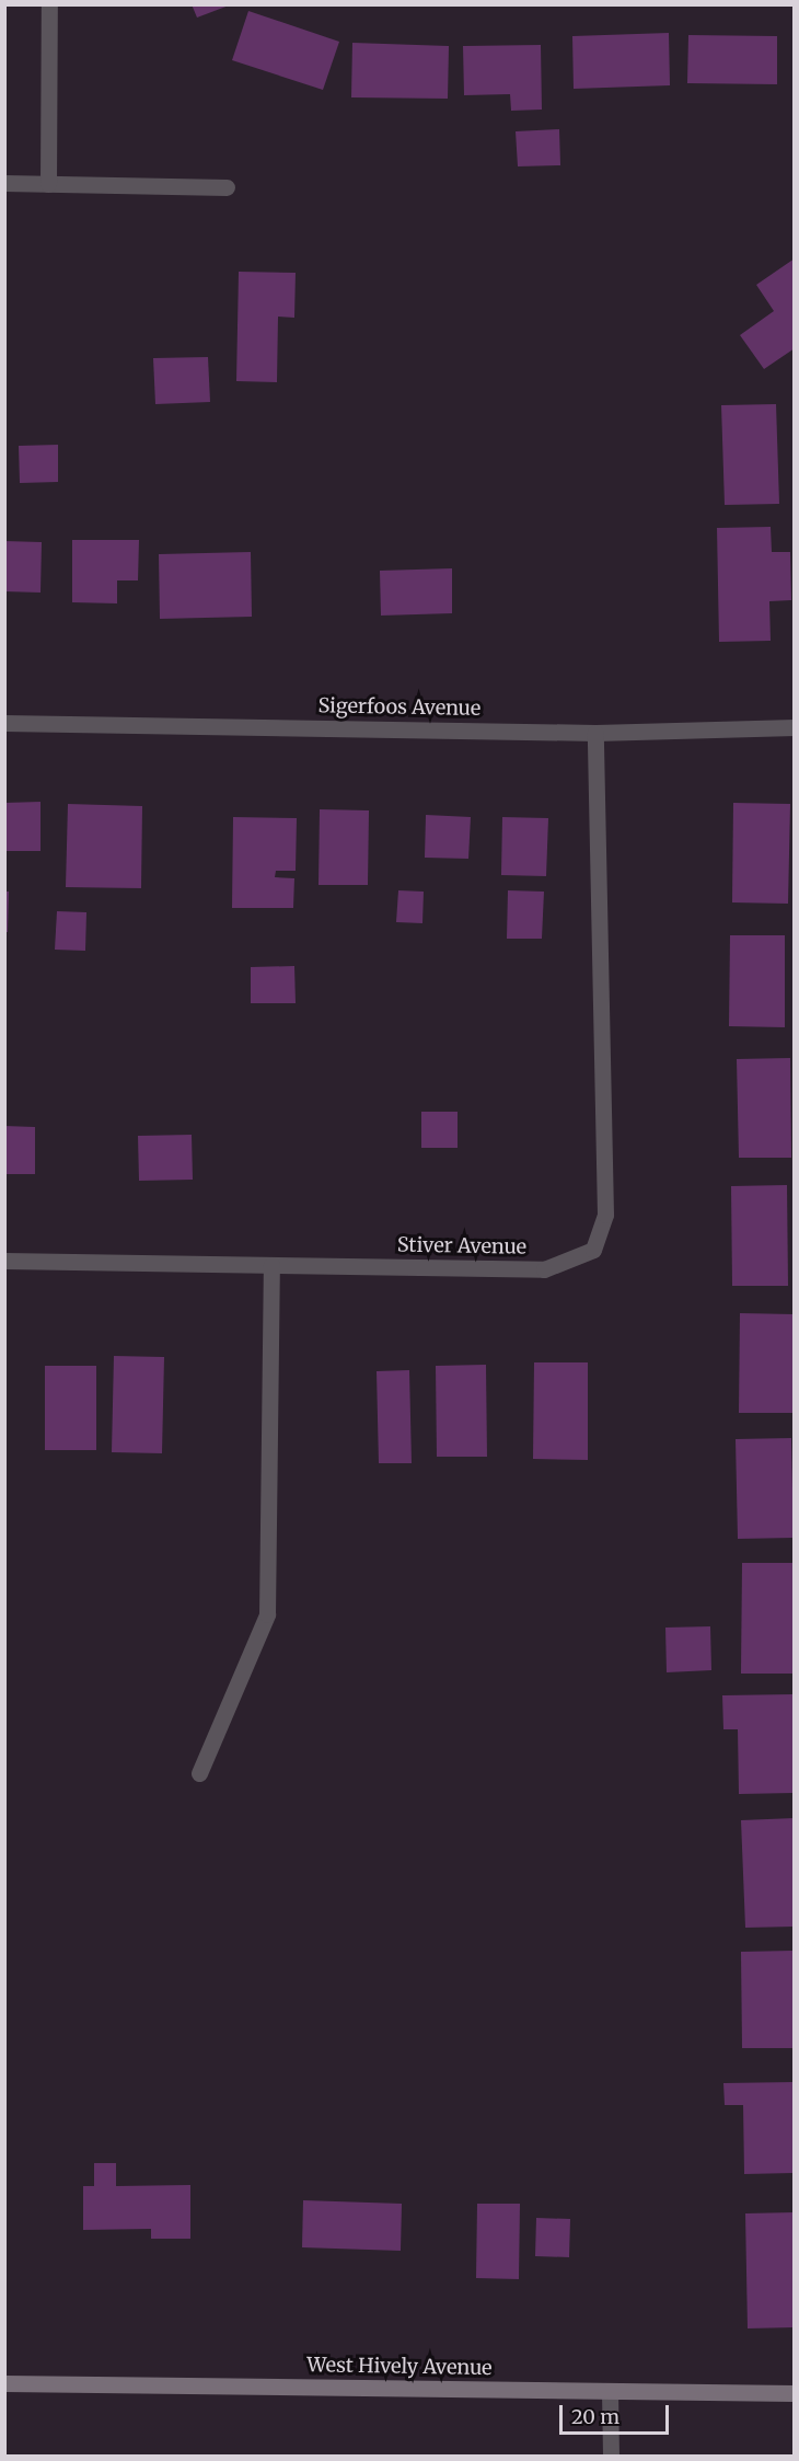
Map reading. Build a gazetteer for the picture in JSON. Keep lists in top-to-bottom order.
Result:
{
  "streets": {
    "street": ["Sigerfoos Avenue", "Stiver Avenue", "West Hively Avenue"]
  },
  "crossings": [
    ["Sigerfoos Avenue", "Stiver Avenue"]
  ],
  "scale_bar": "20 m"
}
